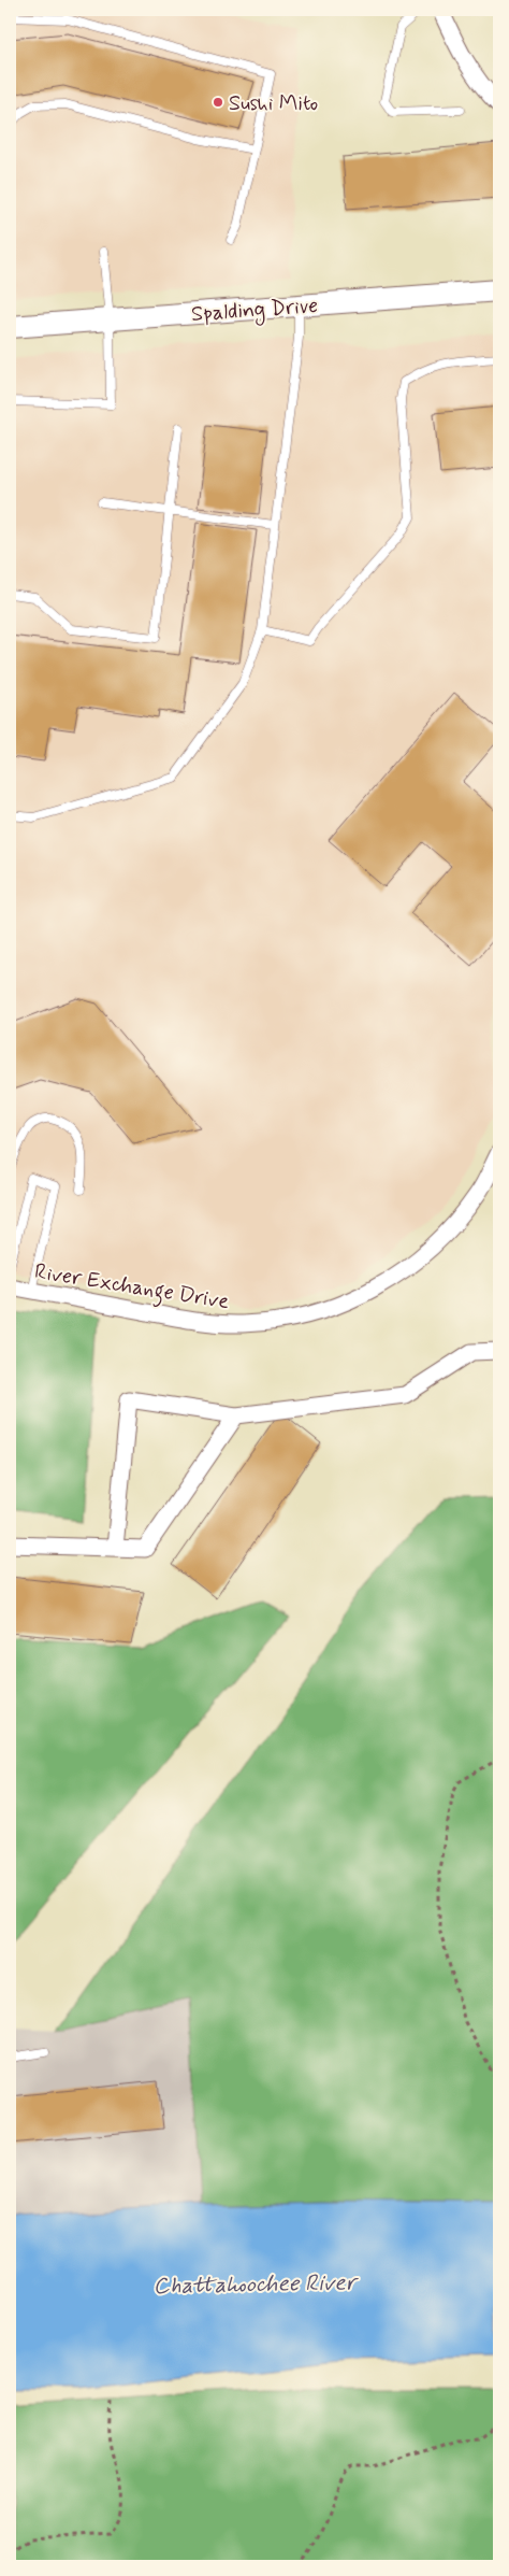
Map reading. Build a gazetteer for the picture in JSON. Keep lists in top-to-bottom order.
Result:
{
  "streets": {
    "main road": ["Spalding Drive"],
    "street": ["River Exchange Drive"]
  },
  "water": ["Chattahoochee River"],
  "places": ["Sushi Mito"]
}
